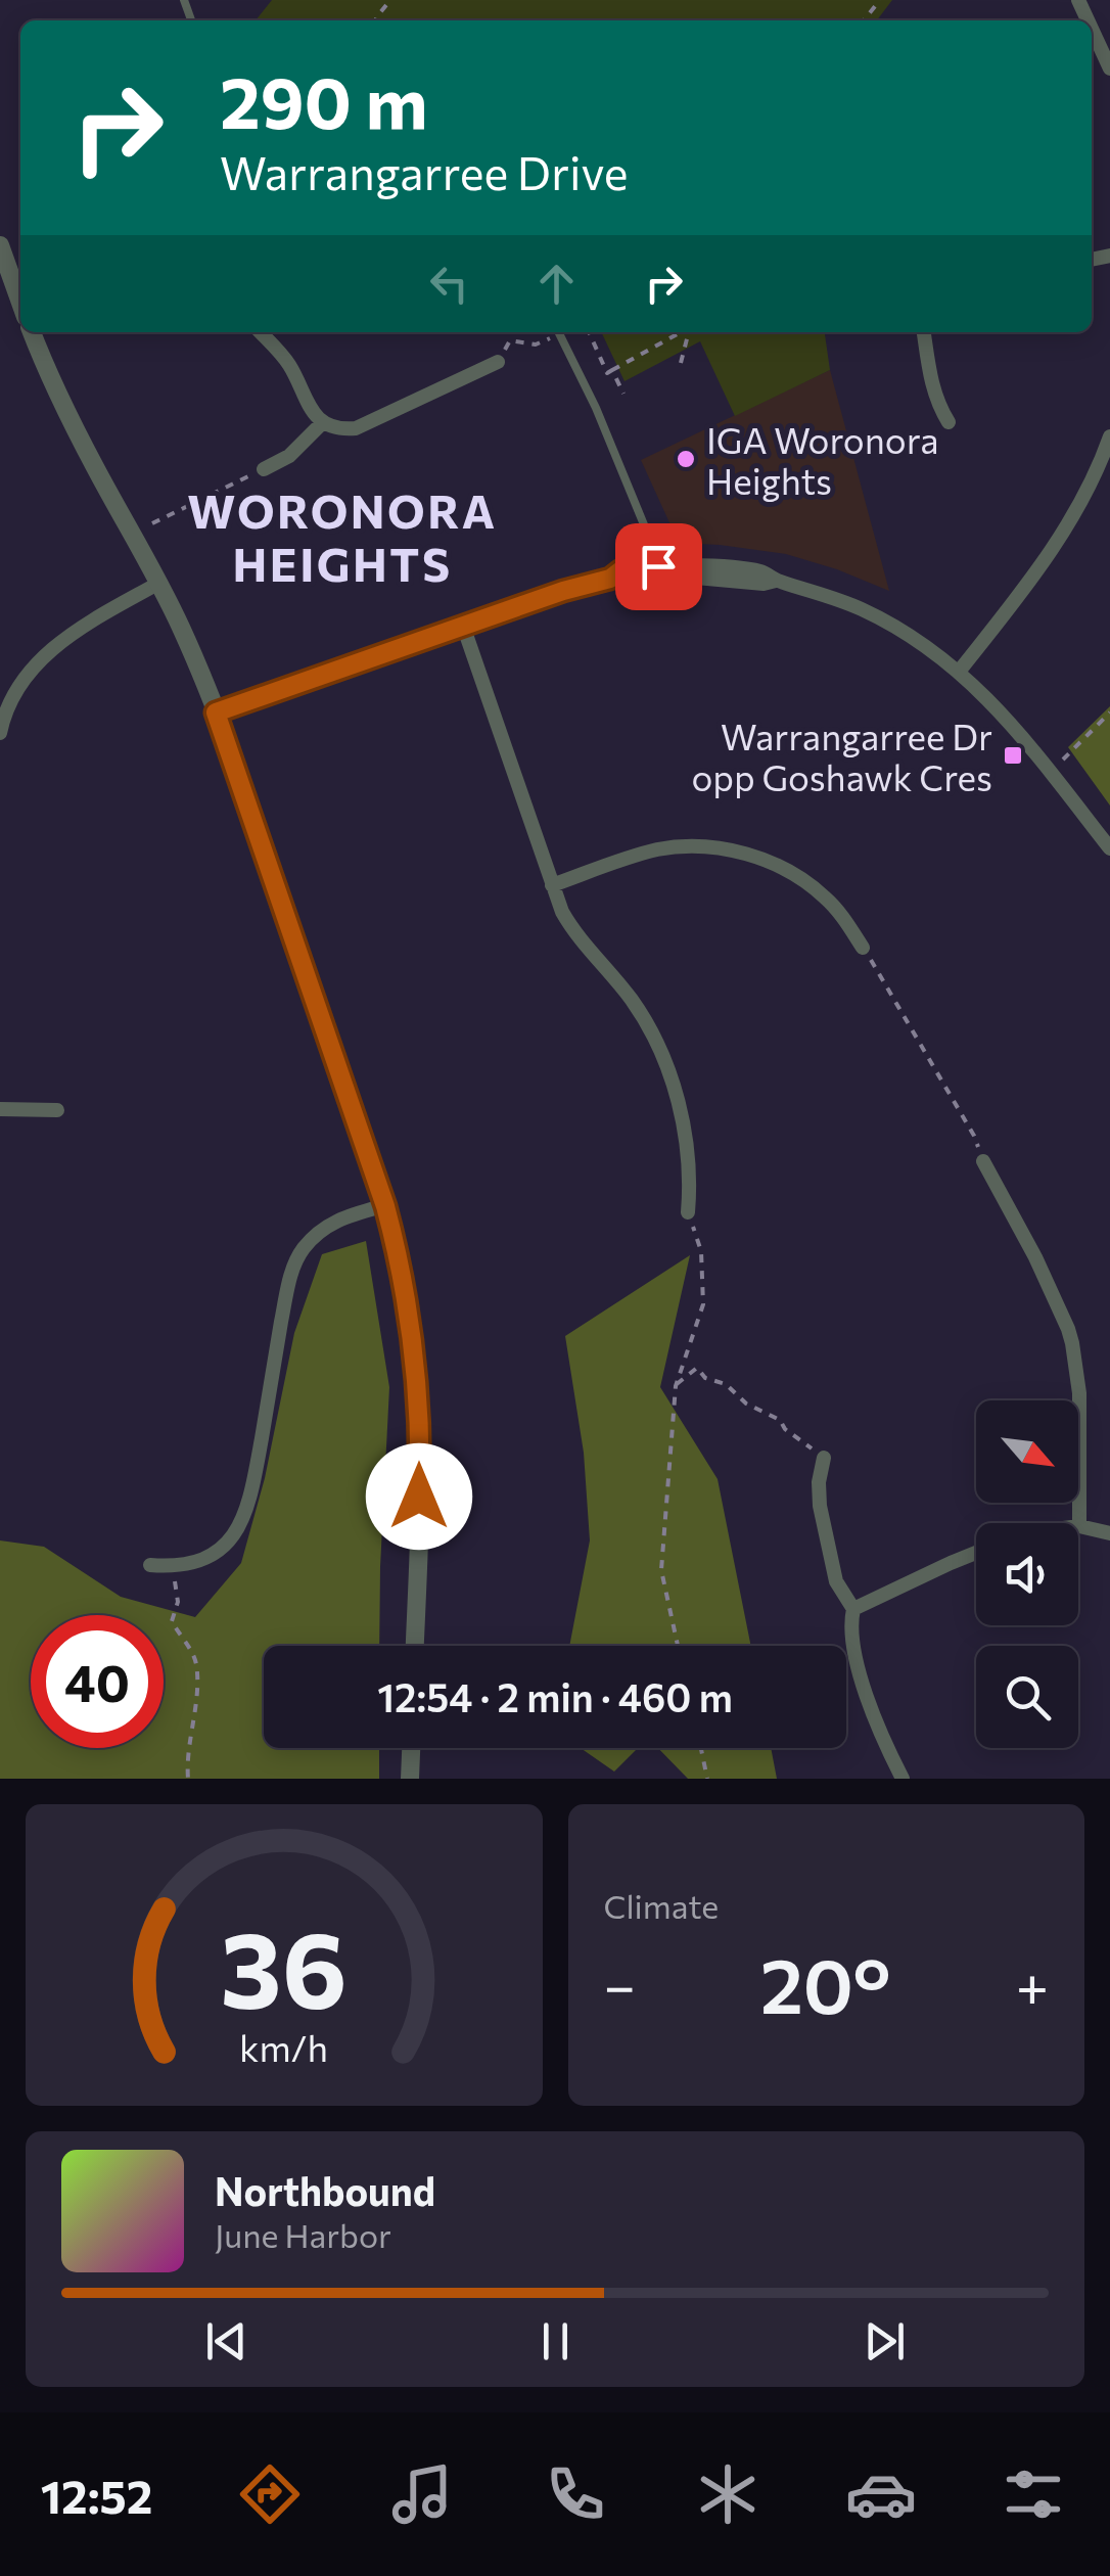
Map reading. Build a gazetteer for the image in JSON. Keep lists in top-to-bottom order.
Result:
{
  "districts": ["WORONORA HEIGHTS"],
  "places": {
    "other": ["IGA Woronora Heights"],
    "transit": ["Warrangarree Dr opp Goshawk Cres"]
  },
  "north": "bottom right",
  "page": {
    "turn": ["290 m", "Warrangarree Drive"],
    "limit": "40",
    "trip": "12:54 · 2 min · 460 m",
    "tile": "Climate",
    "heat": ["−", "20°", "+"],
    "song": ["Northbound", "June Harbor"],
    "tabs": "12:52",
    "gauge": ["36", "km/h"]
  }
}
